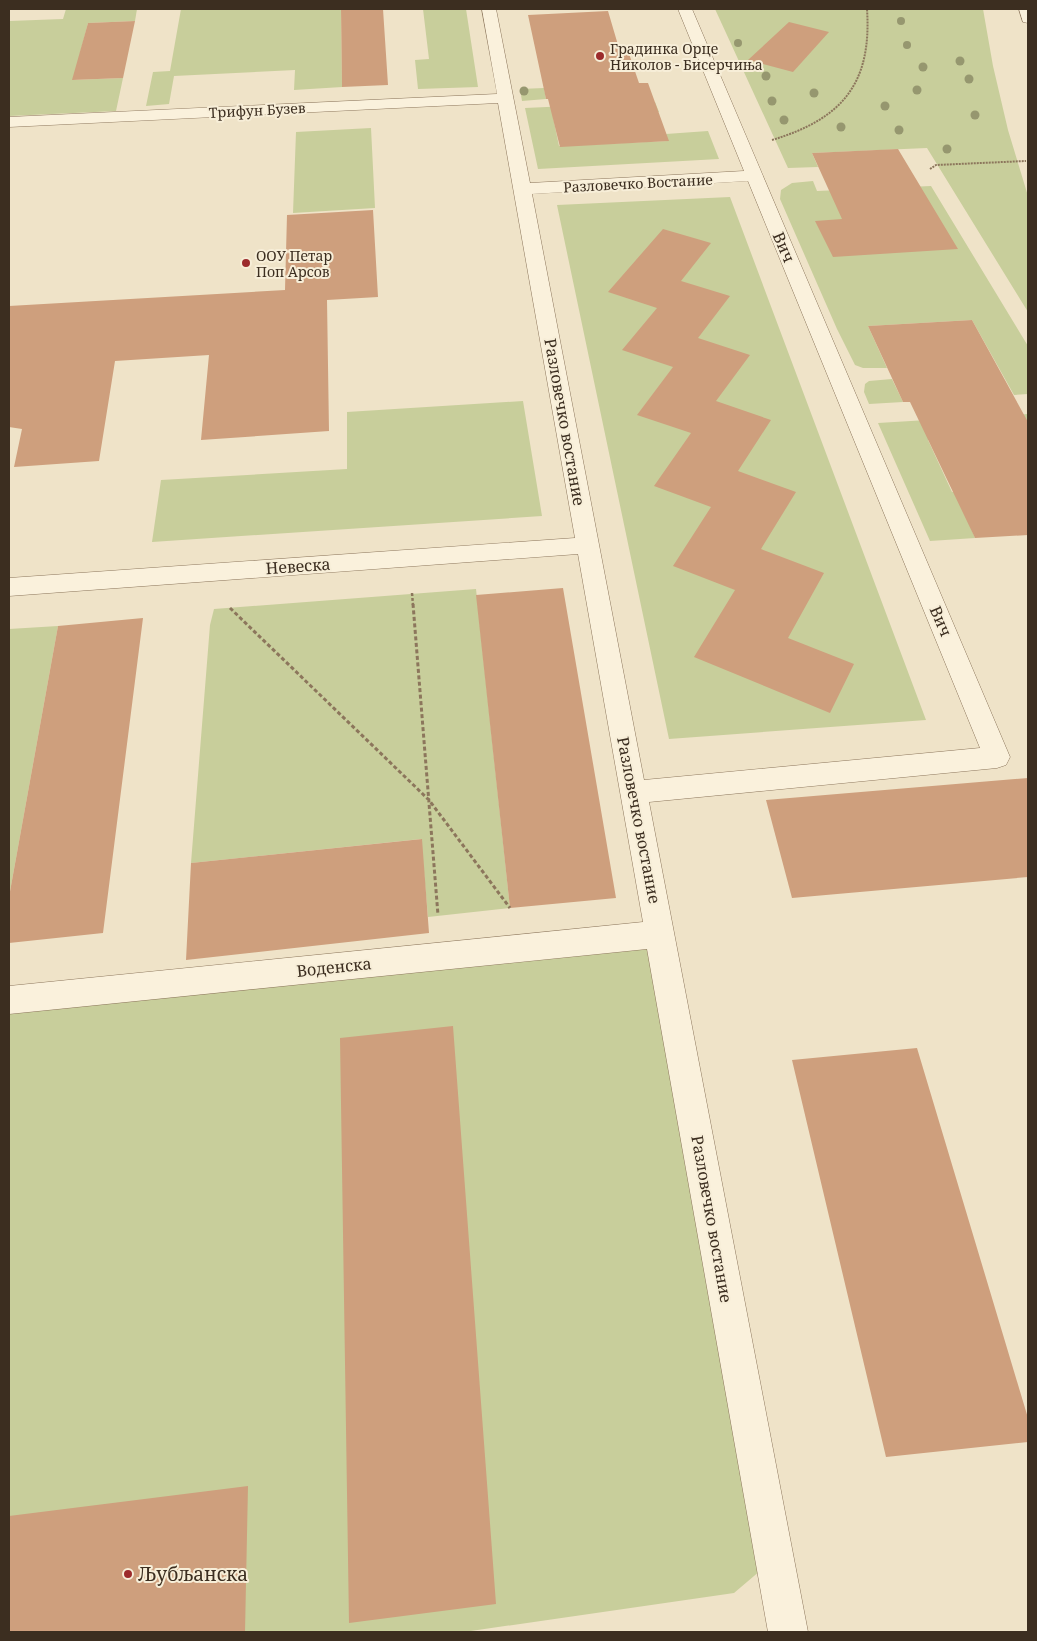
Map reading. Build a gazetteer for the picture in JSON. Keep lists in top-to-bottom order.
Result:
{
  "streets": {
    "street": [
      "Трифун Бузев",
      "Разловечко Востание",
      "Вич",
      "Разловечко востание",
      "Невеска",
      "Воденска"
    ]
  },
  "crossings": [
    ["Трифун Бузев", "Разловечко востание"],
    ["Разловечко Востание", "Вич"],
    ["Разловечко Востание", "Разловечко востание"],
    ["Вич", "Разловечко востание"],
    ["Разловечко востание", "Невеска"],
    ["Разловечко востание", "Воденска"]
  ],
  "places": ["Градинка Орце Николов - Бисерчиња", "ООУ Петар Поп Арсов", "Љубљанска"]
}
